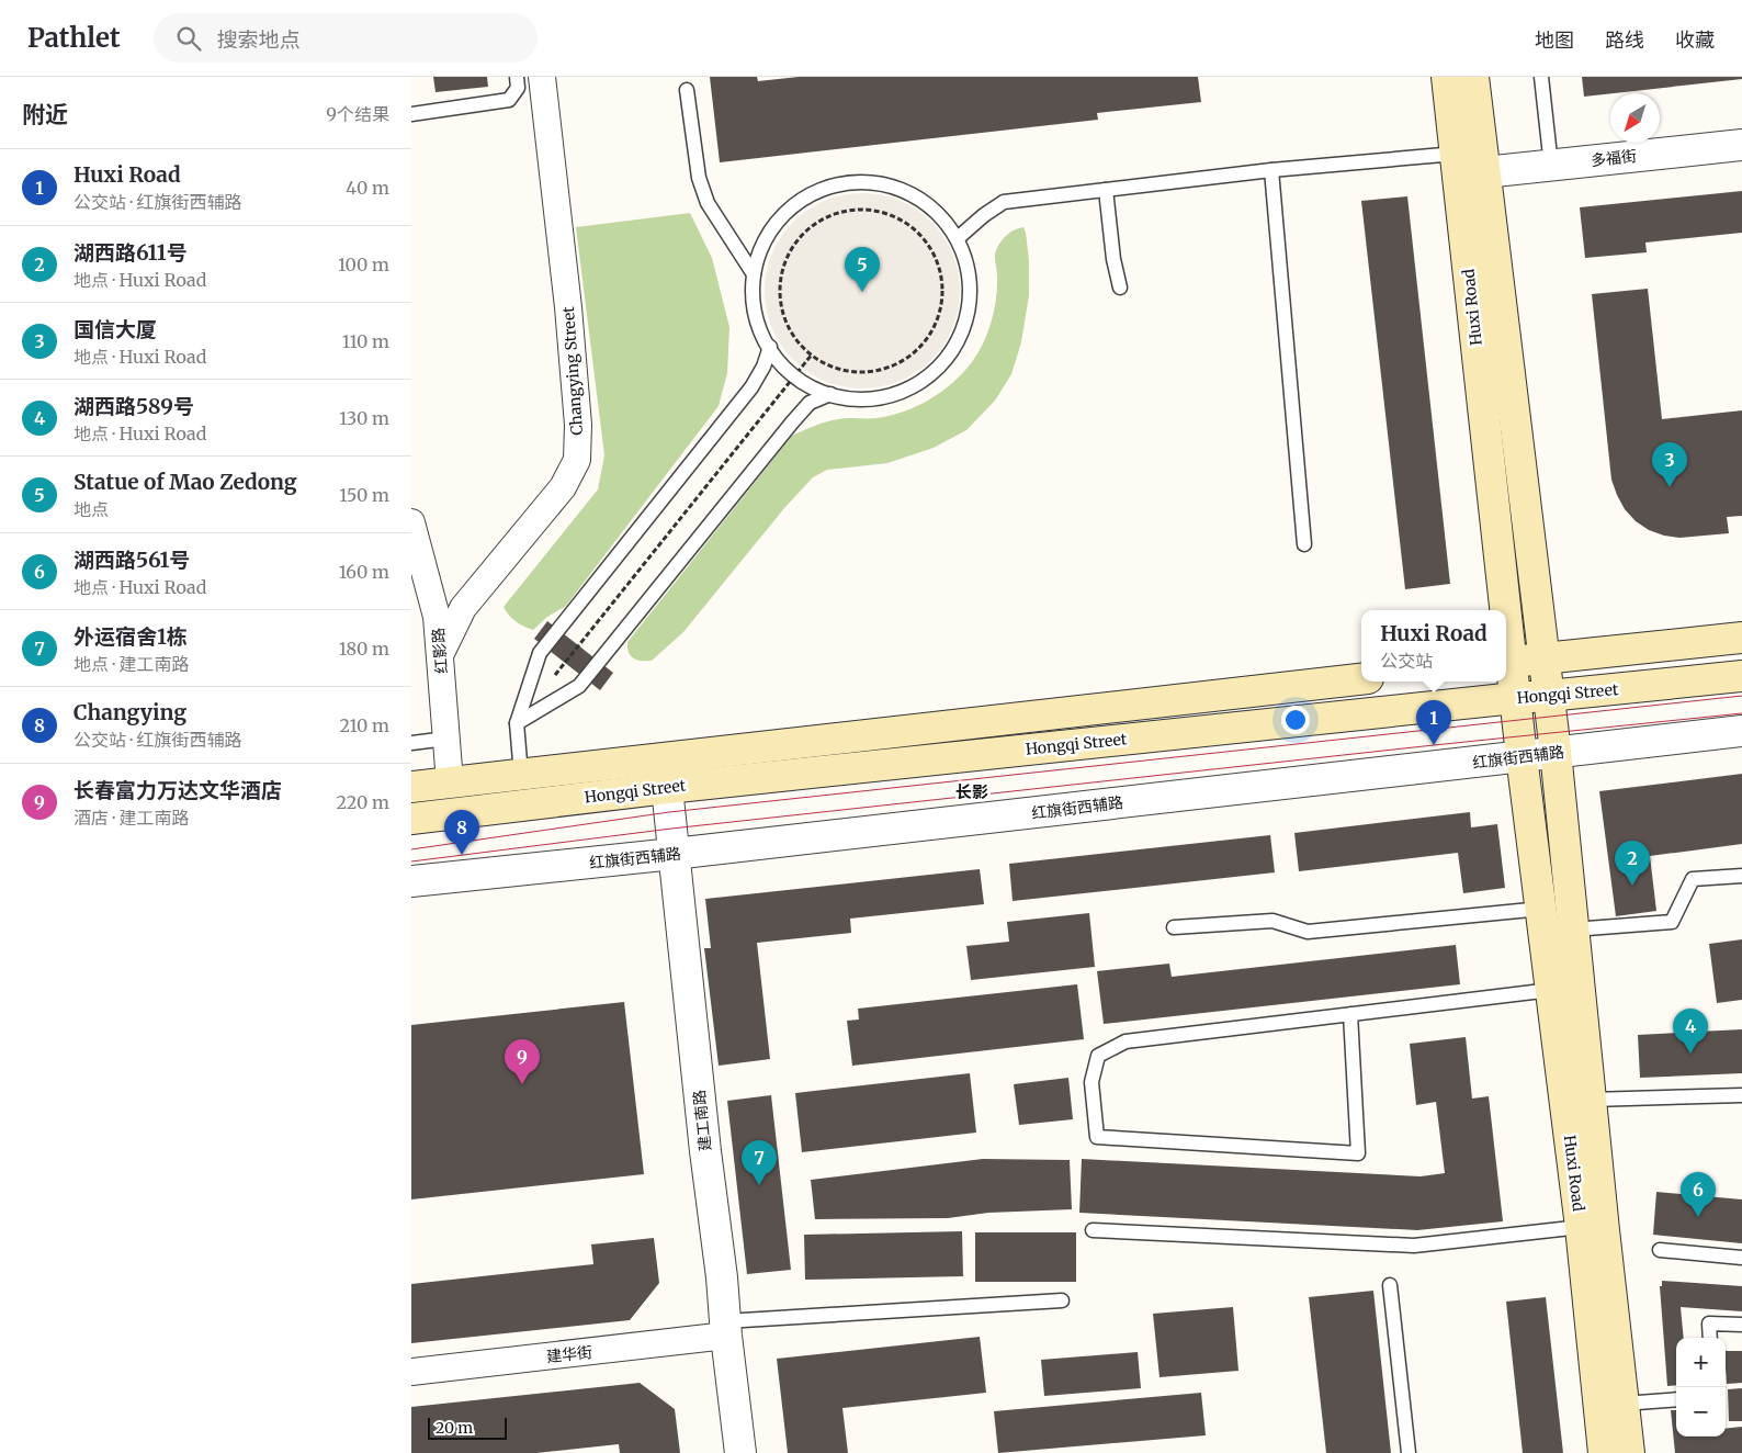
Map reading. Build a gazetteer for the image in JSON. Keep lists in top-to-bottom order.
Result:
{
  "streets": {
    "main road": ["Huxi Road", "Hongqi Street"],
    "street": [
      "多福街",
      "Changying Street",
      "红影路",
      "红旗街西辅路",
      "建工南路",
      "建华街"
    ]
  },
  "crossings": [
    ["多福街", "Huxi Road"],
    ["Huxi Road", "Hongqi Street"],
    ["Huxi Road", "红旗街西辅路"],
    ["Changying Street", "红影路"],
    ["红影路", "Hongqi Street"],
    ["Hongqi Street", "建工南路"],
    ["红旗街西辅路", "建工南路"],
    ["建工南路", "建华街"]
  ],
  "districts": ["长影"],
  "scale_bar": "20 m",
  "north": "bottom left",
  "page": {
    "header": "Pathlet",
    "search": "搜索地点",
    "nav": ["地图", "路线", "收藏"],
    "heading": ["附近", "9个结果"],
    "list": [
      {
        "mark": "1",
        "name": "Huxi Road",
        "note": "公交站 · 红旗街西辅路",
        "value": "40 m"
      },
      {
        "mark": "2",
        "name": "湖西路611号",
        "note": "地点 · Huxi Road",
        "value": "100 m"
      },
      {
        "mark": "3",
        "name": "国信大厦",
        "note": "地点 · Huxi Road",
        "value": "110 m"
      },
      {
        "mark": "4",
        "name": "湖西路589号",
        "note": "地点 · Huxi Road",
        "value": "130 m"
      },
      {
        "mark": "5",
        "name": "Statue of Mao Zedong",
        "note": "地点",
        "value": "150 m"
      },
      {
        "mark": "6",
        "name": "湖西路561号",
        "note": "地点 · Huxi Road",
        "value": "160 m"
      },
      {
        "mark": "7",
        "name": "外运宿舍1栋",
        "note": "地点 · 建工南路",
        "value": "180 m"
      },
      {
        "mark": "8",
        "name": "Changying",
        "note": "公交站 · 红旗街西辅路",
        "value": "210 m"
      },
      {
        "mark": "9",
        "name": "长春富力万达文华酒店",
        "note": "酒店 · 建工南路",
        "value": "220 m"
      }
    ],
    "pins": [
      "5",
      "3",
      "1",
      "8",
      "2",
      "4",
      "9",
      "7",
      "6"
    ],
    "popup": ["Huxi Road", "公交站"],
    "map_buttons": ["+", "−"],
    "scale": "20 m"
  }
}
